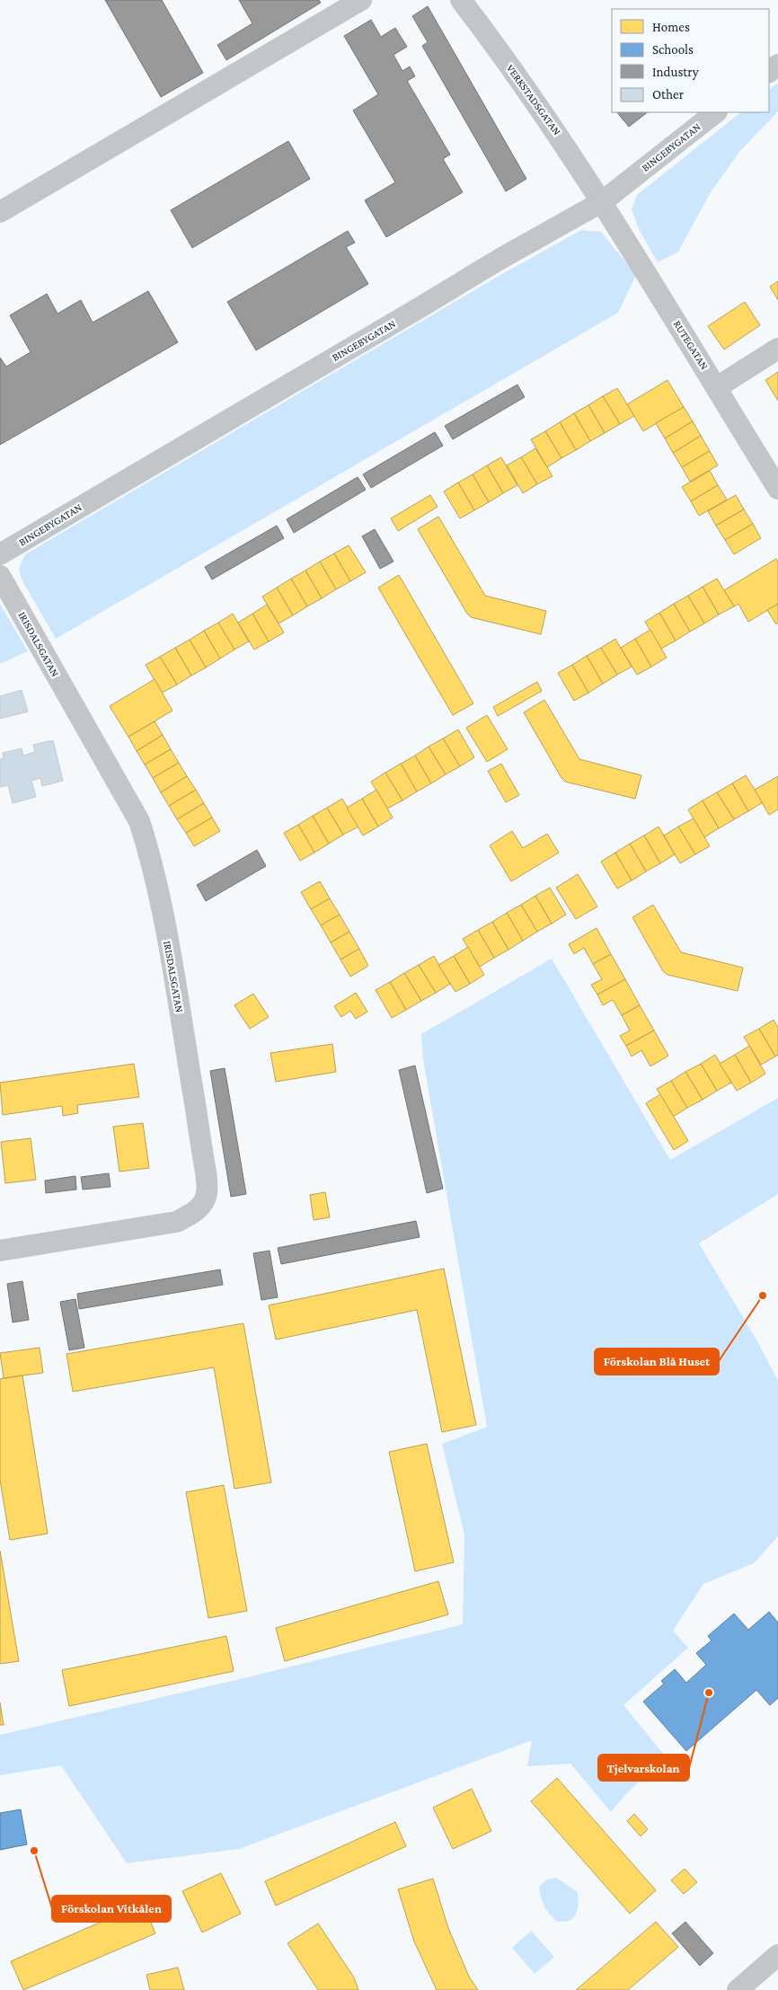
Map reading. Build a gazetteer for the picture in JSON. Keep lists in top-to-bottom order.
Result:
{
  "streets": {
    "street": [
      "VERKSTADSGATAN",
      "BINGEBYGATAN",
      "RUTEGATAN",
      "IRISDALSGATAN"
    ]
  },
  "crossings": [
    ["VERKSTADSGATAN", "BINGEBYGATAN"],
    ["VERKSTADSGATAN", "RUTEGATAN"],
    ["BINGEBYGATAN", "RUTEGATAN"]
  ],
  "places": ["Förskolan Blå Huset", "Tjelvarskolan", "Förskolan Vitkålen"],
  "legend": [
    "Homes",
    "Schools",
    "Industry",
    "Other"
  ]
}
